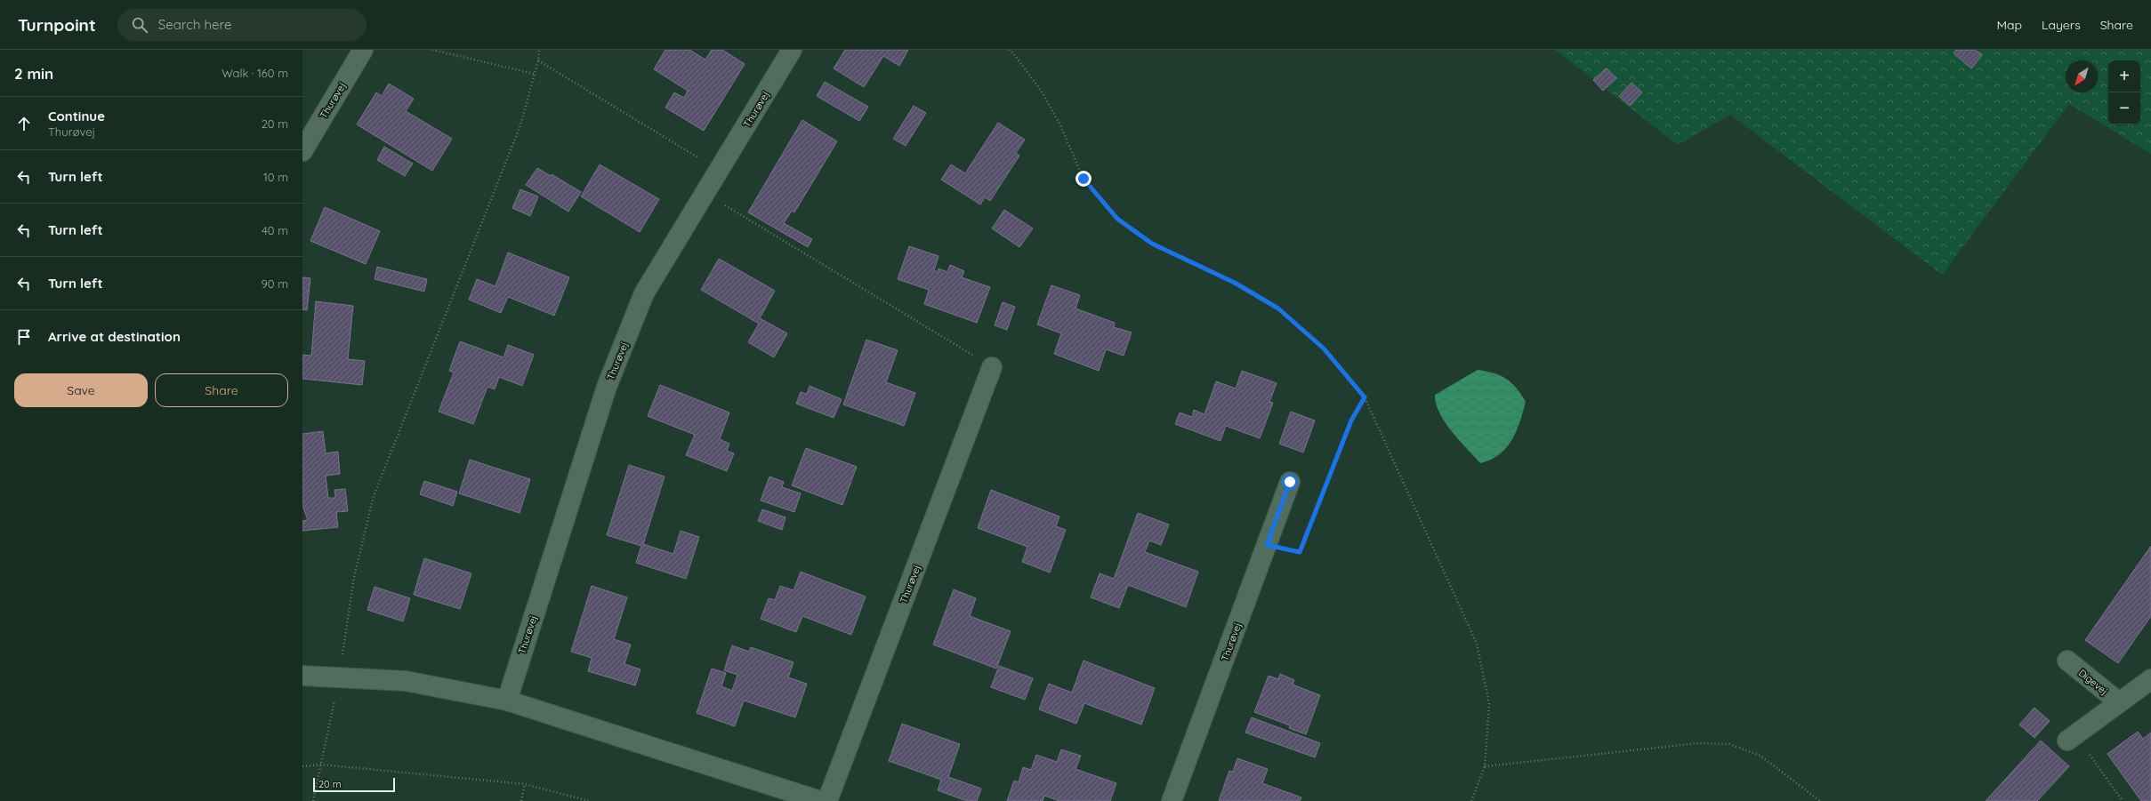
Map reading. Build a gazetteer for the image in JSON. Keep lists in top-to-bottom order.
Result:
{
  "streets": {
    "street": ["Thurøvej", "Digevej"]
  },
  "scale_bar": "20 m",
  "north": "bottom left",
  "page": {
    "header": "Turnpoint",
    "search": "Search here",
    "nav": ["Map", "Layers", "Share"],
    "heading": ["2 min", "Walk · 160 m"],
    "map_buttons": ["+", "−"],
    "list": [
      ["Continue", "Thurøvej", "20 m"],
      ["Turn left", "10 m"],
      ["Turn left", "40 m"],
      ["Turn left", "90 m"],
      "Arrive at destination"
    ],
    "buttons": ["Save", "Share"],
    "scale": "20 m"
  }
}
